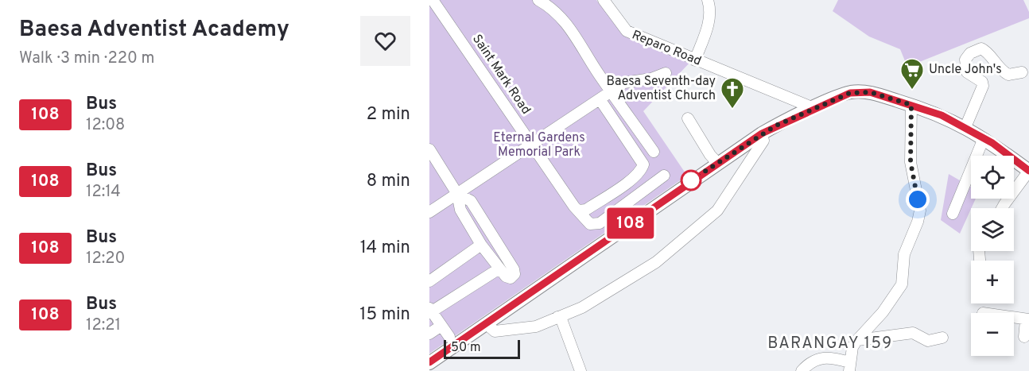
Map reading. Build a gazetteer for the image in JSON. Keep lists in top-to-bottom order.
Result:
{
  "streets": {
    "street": ["Reparo Road", "Saint Mark Road"]
  },
  "districts": ["BARANGAY 159"],
  "parks": ["Eternal Gardens Memorial Park"],
  "places": {
    "supermarket": ["Uncle John's"],
    "church": ["Baesa Seventh-day Adventist Church"]
  },
  "lines": ["bus line 108"],
  "scale_bar": "50 m",
  "page": {
    "heading": ["Baesa Adventist Academy", "Walk · 3 min · 220 m"],
    "on_map": "108",
    "list": [
      {
        "mark": "108",
        "name": "Bus",
        "note": "12:08",
        "value": "2 min"
      },
      {
        "mark": "108",
        "name": "Bus",
        "note": "12:14",
        "value": "8 min"
      },
      {
        "mark": "108",
        "name": "Bus",
        "note": "12:20",
        "value": "14 min"
      },
      {
        "mark": "108",
        "name": "Bus",
        "note": "12:21",
        "value": "15 min"
      }
    ],
    "map_buttons": ["+", "−"],
    "scale": "50 m"
  }
}
